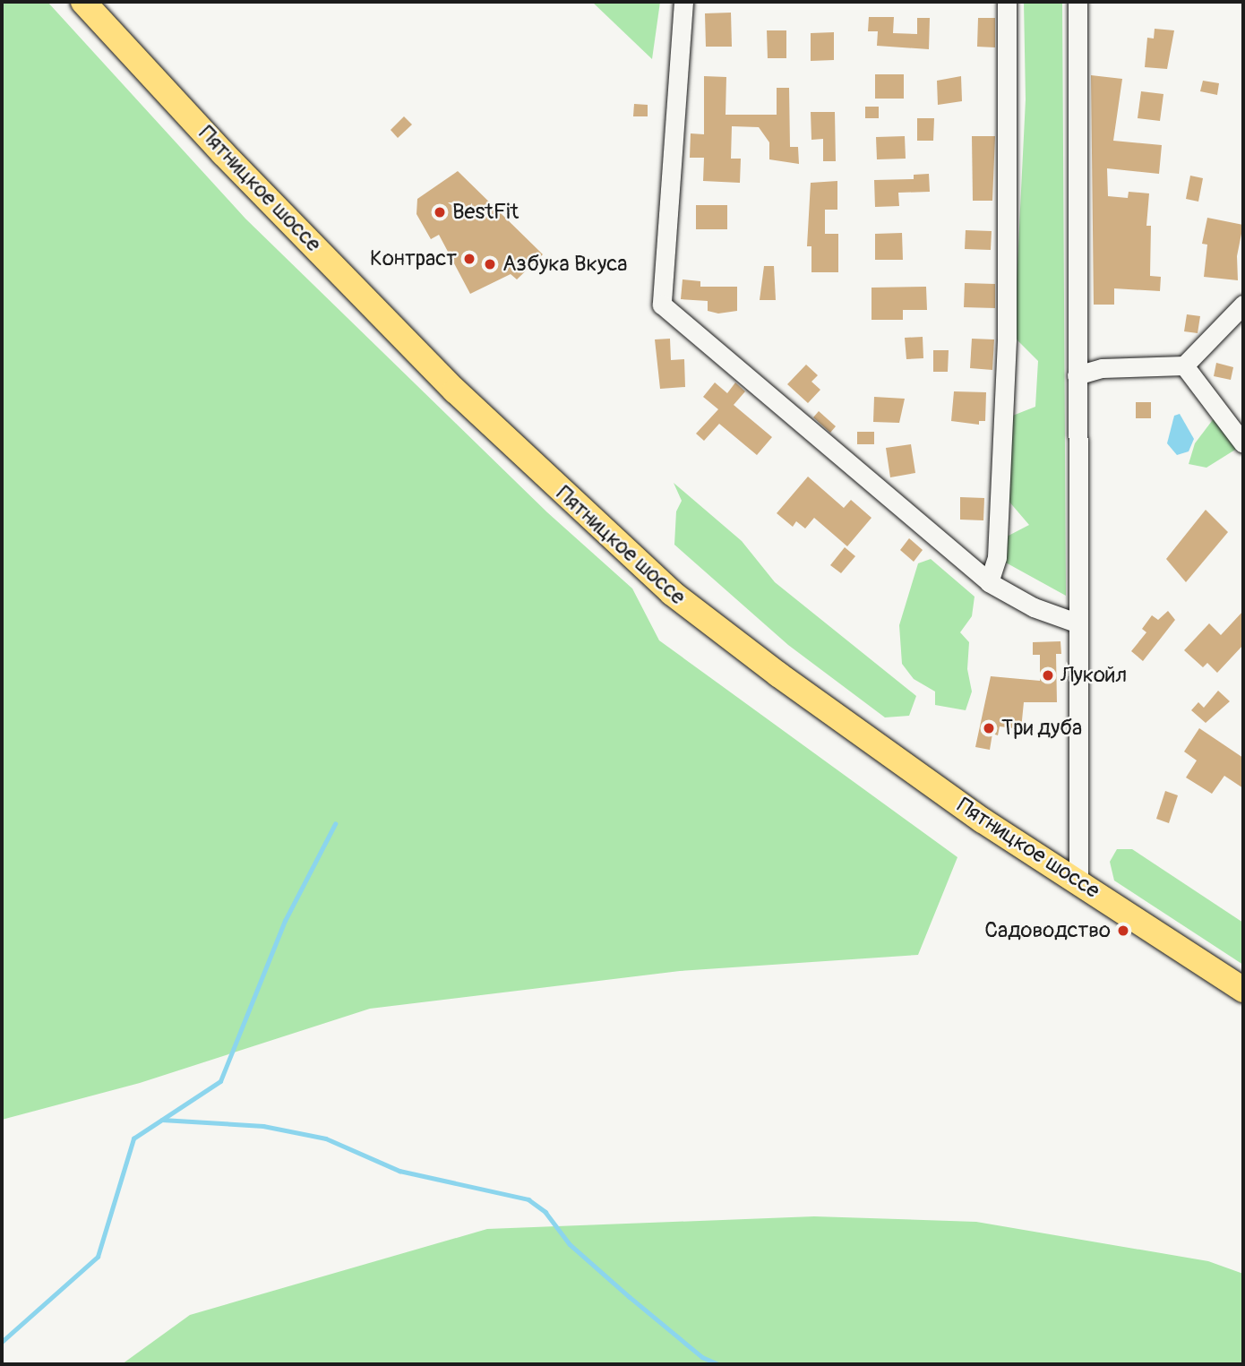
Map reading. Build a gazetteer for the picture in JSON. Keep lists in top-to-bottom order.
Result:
{
  "streets": {
    "main road": ["Пятницкое шоссе"]
  },
  "places": [
    "BestFit",
    "Контраст",
    "Азбука Вкуса",
    "Лукойл",
    "Три дуба",
    "Садоводство"
  ]
}
